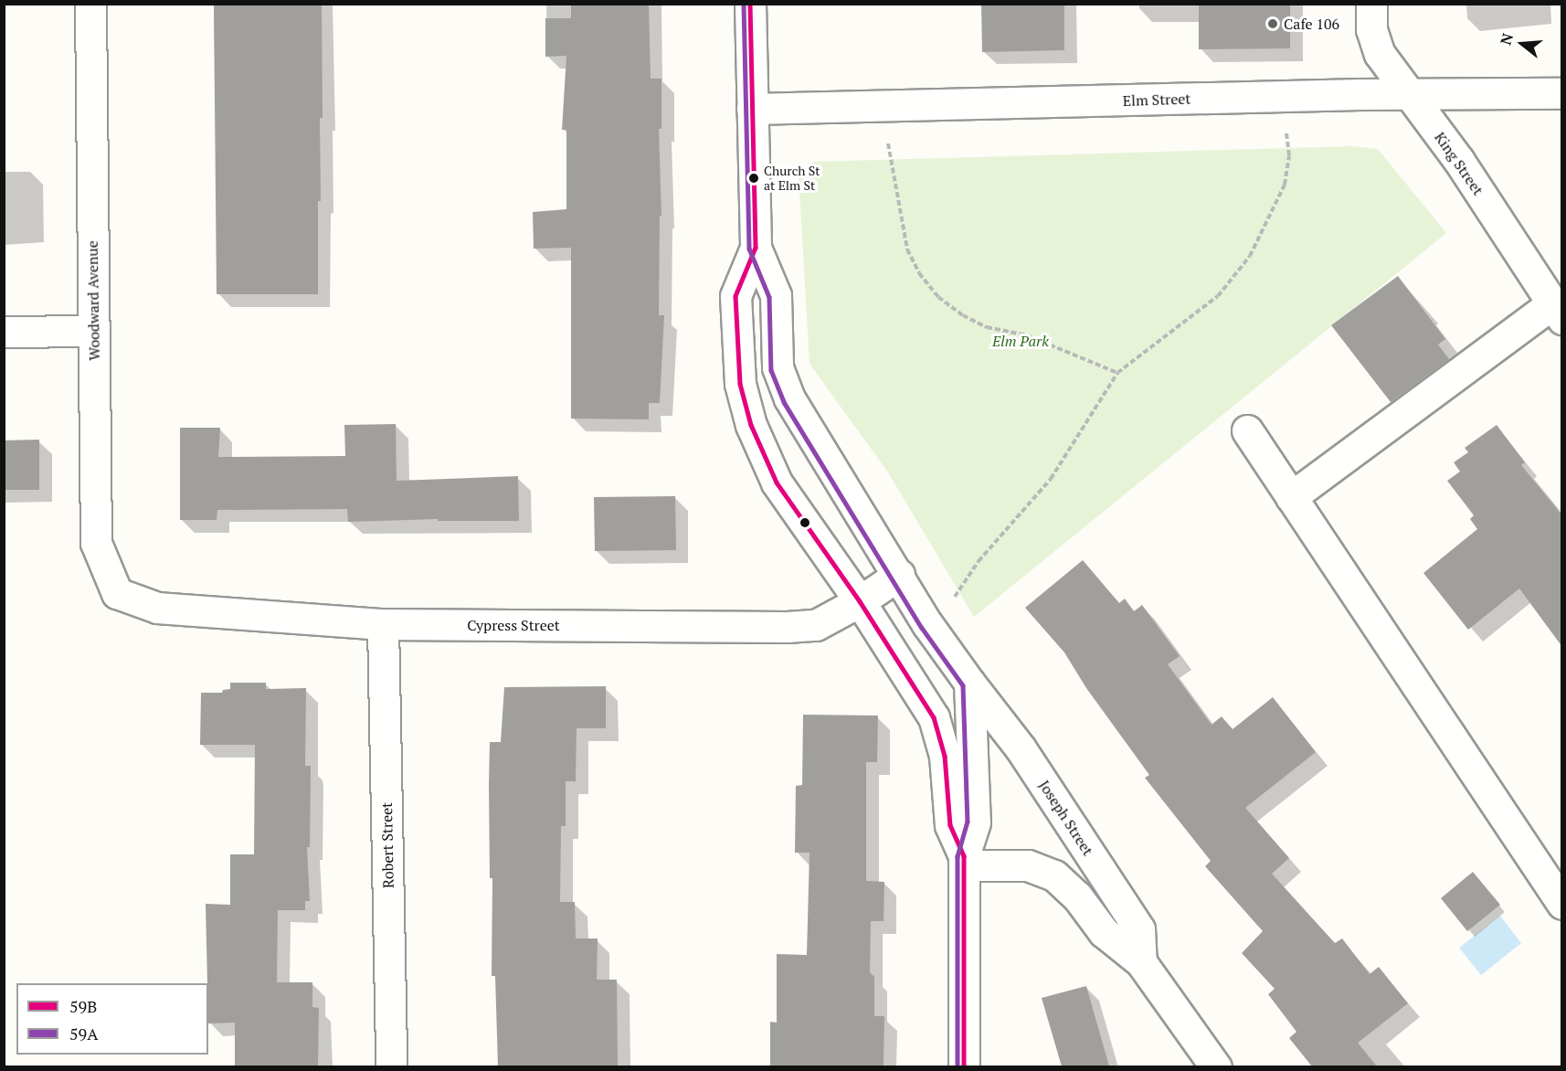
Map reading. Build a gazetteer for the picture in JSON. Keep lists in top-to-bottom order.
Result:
{
  "streets": {
    "street": [
      "Elm Street",
      "King Street",
      "Woodward Avenue",
      "Cypress Street",
      "Joseph Street",
      "Robert Street"
    ]
  },
  "crossings": [
    ["Elm Street", "King Street"],
    ["Woodward Avenue", "Cypress Street"],
    ["Cypress Street", "Joseph Street"],
    ["Cypress Street", "Robert Street"]
  ],
  "parks": ["Elm Park"],
  "places": ["Cafe 106", "Church St at Elm St"],
  "lines": ["transit line 59B", "transit line 59A"],
  "legend": ["59B", "59A"],
  "north": "left"
}
